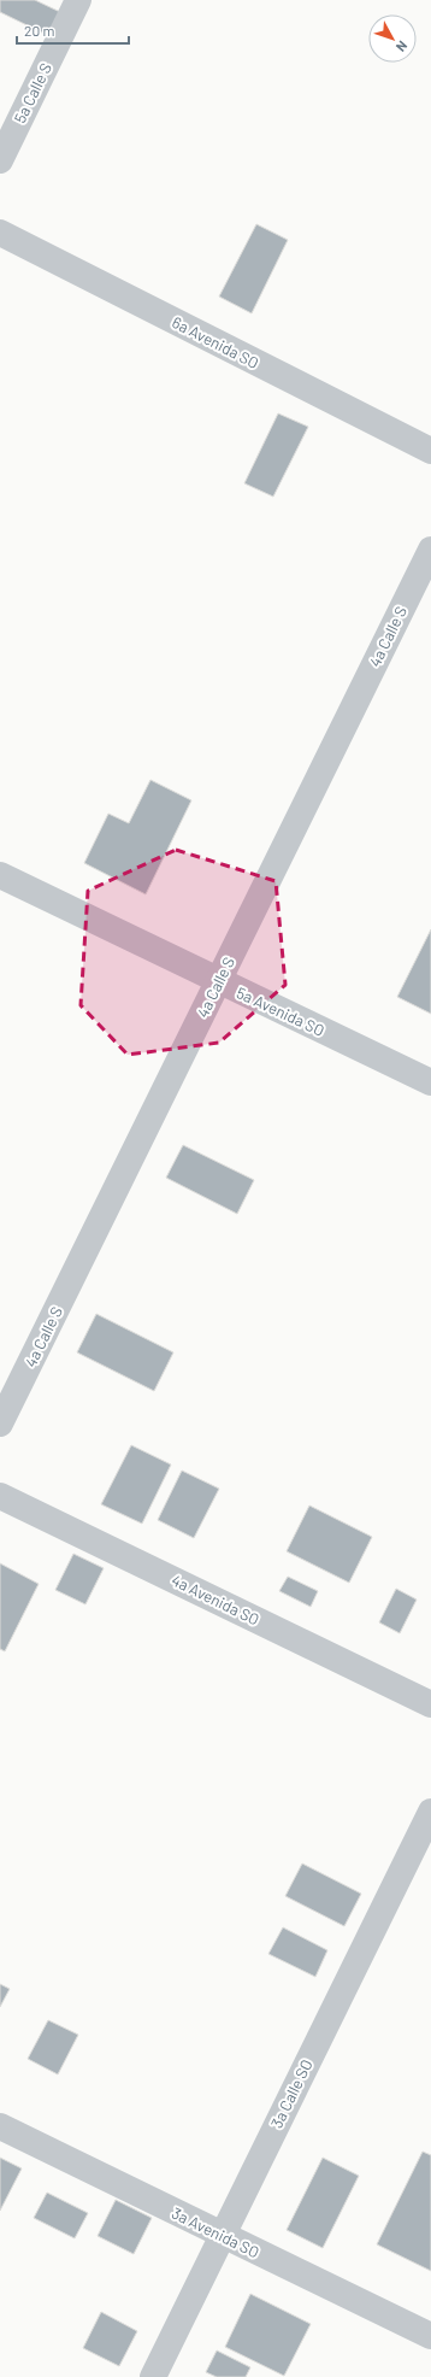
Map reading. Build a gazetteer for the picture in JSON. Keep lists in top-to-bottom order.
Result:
{
  "streets": {
    "street": [
      "5a Calle S",
      "6a Avenida SO",
      "4a Calle S",
      "5a Avenida SO",
      "4a Avenida SO",
      "3a Calle SO",
      "3a Avenida SO"
    ]
  },
  "crossings": [
    ["4a Calle S", "5a Avenida SO"],
    ["3a Calle SO", "3a Avenida SO"]
  ],
  "scale_bar": "20 m",
  "north": "bottom right"
}
